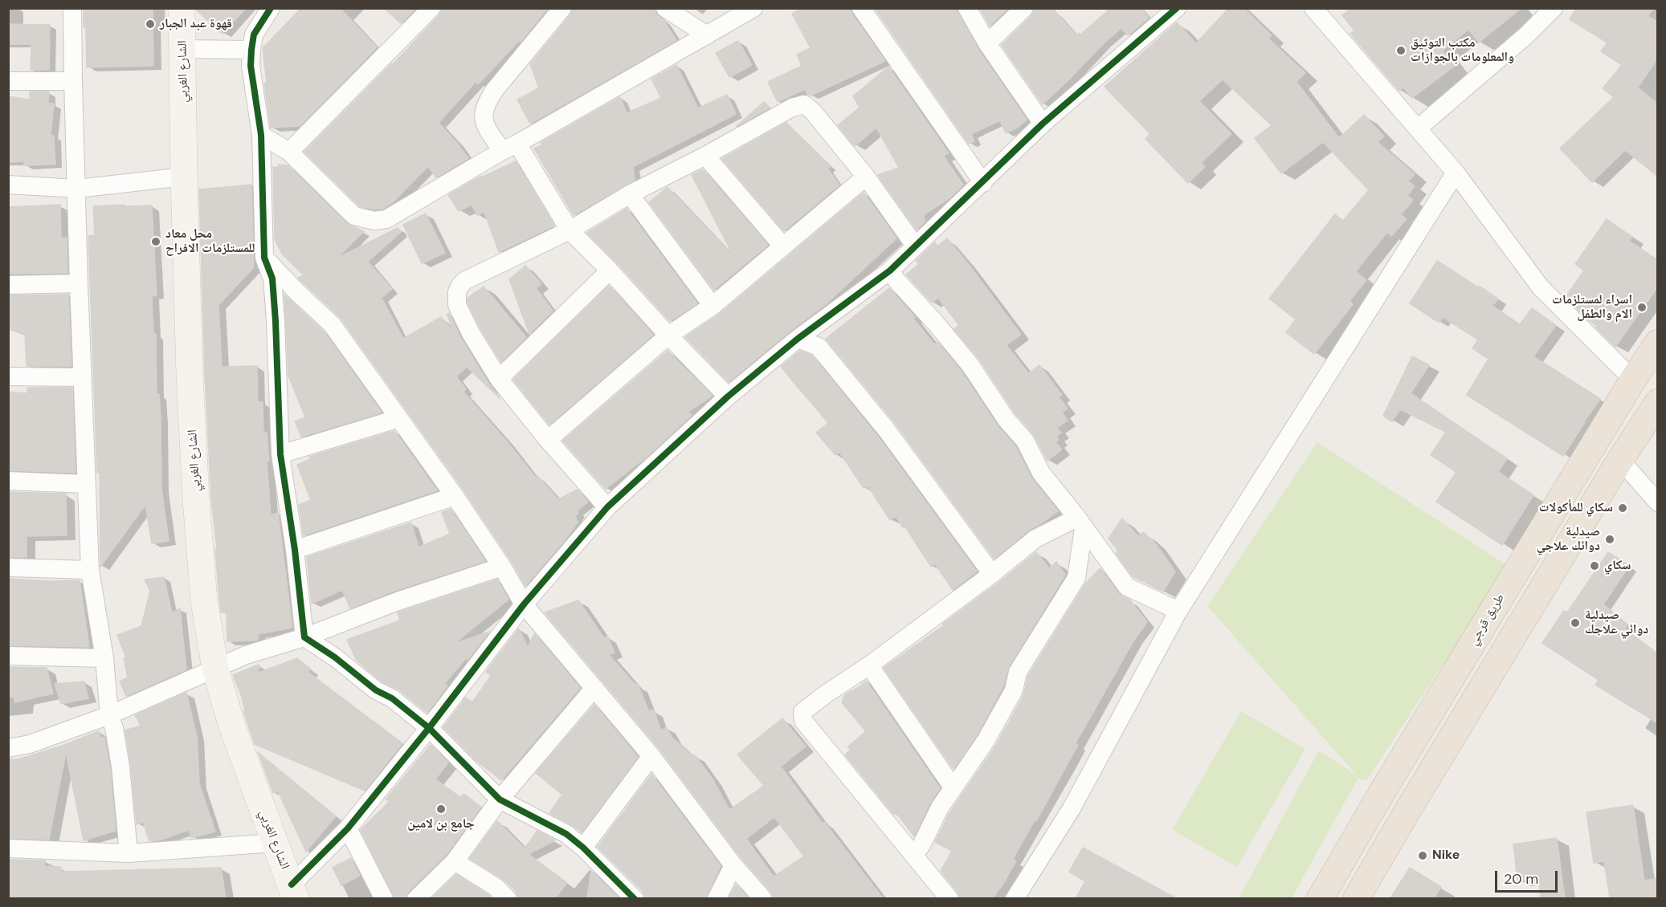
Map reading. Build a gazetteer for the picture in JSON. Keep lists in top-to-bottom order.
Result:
{
  "streets": {
    "highway": ["طريق قرجي"],
    "street": ["الشارع الغربي"]
  },
  "places": [
    "قهوة عبد الجبار",
    "مكتب التوثيق والمعلومات بالجوازات",
    "محل معاد للمستلزمات الافراح",
    "اسراء لمستلزمات الام والطفل",
    "سكاي للمأكولات",
    "صيدلية دوائك علاجي",
    "سكاي",
    "صيدلية دوائي علاجك",
    "جامع بن لامين",
    "Nike"
  ],
  "scale_bar": "20 m"
}
